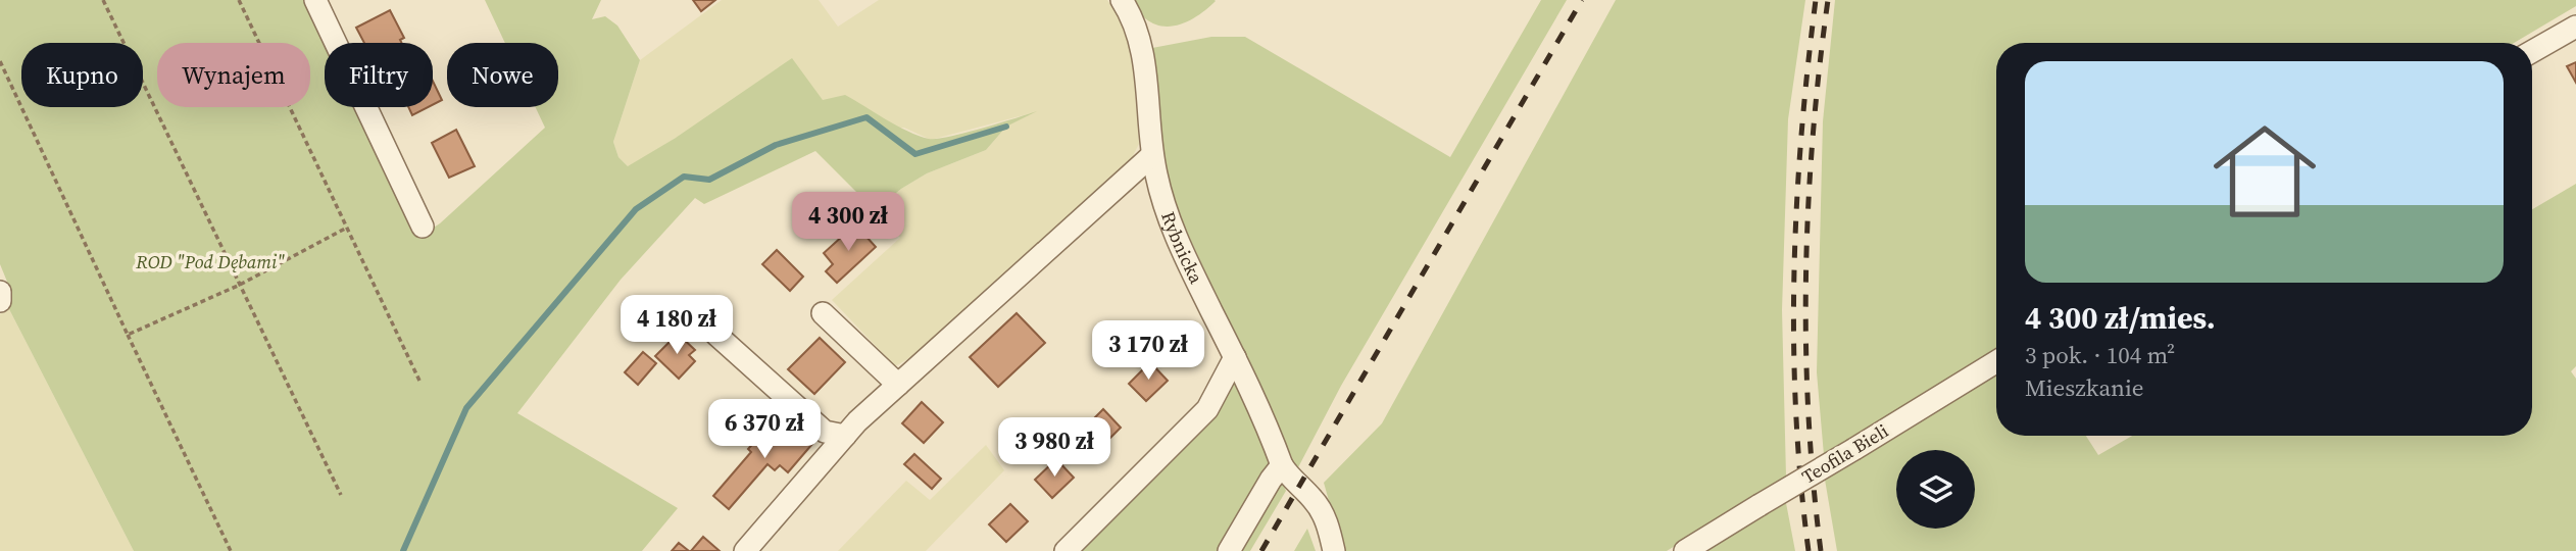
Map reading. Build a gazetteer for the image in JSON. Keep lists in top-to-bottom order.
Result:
{
  "streets": {
    "street": ["Rybnicka", "Teofila Bieli"]
  },
  "parks": ["ROD \"Pod Dębami\""],
  "page": {
    "chip": [
      "Kupno",
      "Wynajem",
      "Filtry",
      "Nowe"
    ],
    "list": [
      {
        "name": "4 300 zł/mies.",
        "note": "3 pok. · 104 m² · Mieszkanie"
      }
    ],
    "price": [
      "4 300 zł",
      "4 180 zł",
      "3 170 zł",
      "6 370 zł",
      "3 980 zł"
    ]
  }
}
